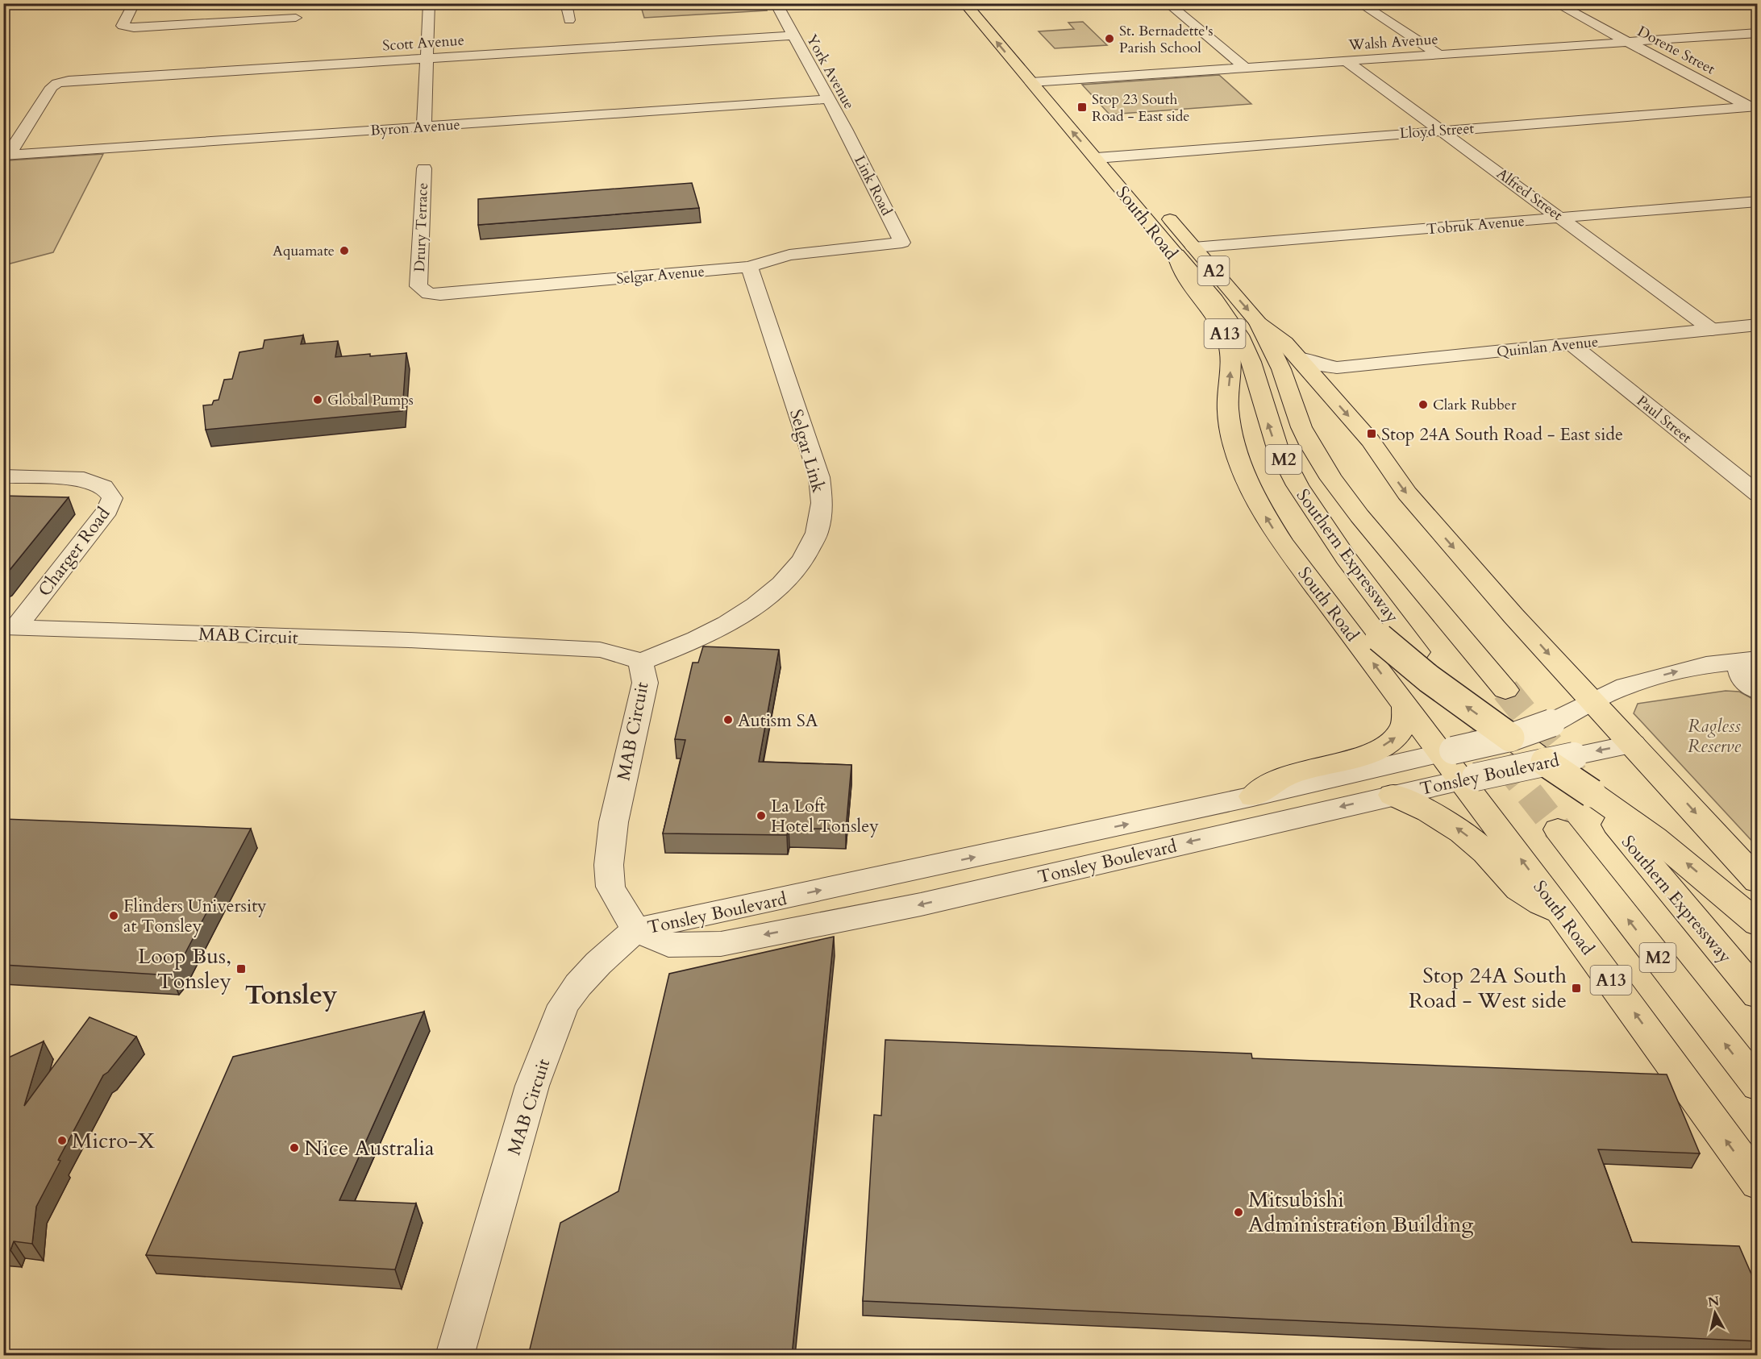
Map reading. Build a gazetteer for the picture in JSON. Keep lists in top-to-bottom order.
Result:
{
  "streets": {
    "highway": [
      "South Road",
      "A2",
      "A13",
      "M2",
      "Southern Expressway"
    ],
    "street": [
      "Walsh Avenue",
      "Scott Avenue",
      "Dorene Street",
      "York Avenue",
      "Byron Avenue",
      "Lloyd Street",
      "Link Road",
      "Alfred Street",
      "Tobruk Avenue",
      "Drury Terrace",
      "Selgar Avenue",
      "Quinlan Avenue",
      "Paul Street",
      "Selgar Link",
      "Charger Road",
      "MAB Circuit",
      "Tonsley Boulevard"
    ]
  },
  "crossings": [
    ["Walsh Avenue", "Dorene Street"],
    ["Walsh Avenue", "Alfred Street"],
    ["Walsh Avenue", "South Road"],
    ["Scott Avenue", "York Avenue"],
    ["Scott Avenue", "Byron Avenue"],
    ["Dorene Street", "Lloyd Street"],
    ["York Avenue", "Byron Avenue"],
    ["York Avenue", "Link Road"],
    ["Lloyd Street", "Alfred Street"],
    ["Lloyd Street", "South Road"],
    ["Link Road", "Selgar Avenue"],
    ["Alfred Street", "Tobruk Avenue"],
    ["Alfred Street", "Quinlan Avenue"],
    ["South Road", "Tobruk Avenue"],
    ["South Road", "Quinlan Avenue"],
    ["South Road", "Southern Expressway"],
    ["South Road", "Tonsley Boulevard"],
    ["Tobruk Avenue", "Southern Expressway"],
    ["Drury Terrace", "Selgar Avenue"],
    ["Selgar Avenue", "Selgar Link"],
    ["Quinlan Avenue", "Paul Street"],
    ["Selgar Link", "MAB Circuit"],
    ["Charger Road", "MAB Circuit"],
    ["MAB Circuit", "Tonsley Boulevard"]
  ],
  "districts": ["Tonsley"],
  "parks": ["Ragless Reserve"],
  "places": {
    "other": [
      "St. Bernadette's Parish School",
      "Aquamate",
      "Global Pumps",
      "Clark Rubber",
      "Autism SA",
      "La Loft Hotel Tonsley",
      "Flinders University at Tonsley",
      "Micro-X",
      "Nice Australia",
      "Mitsubishi Administration Building"
    ],
    "transit": [
      "Stop 23 South Road - East side",
      "Stop 24A South Road - East side",
      "Loop Bus, Tonsley",
      "Stop 24A South Road - West side"
    ]
  },
  "north": "top"
}
